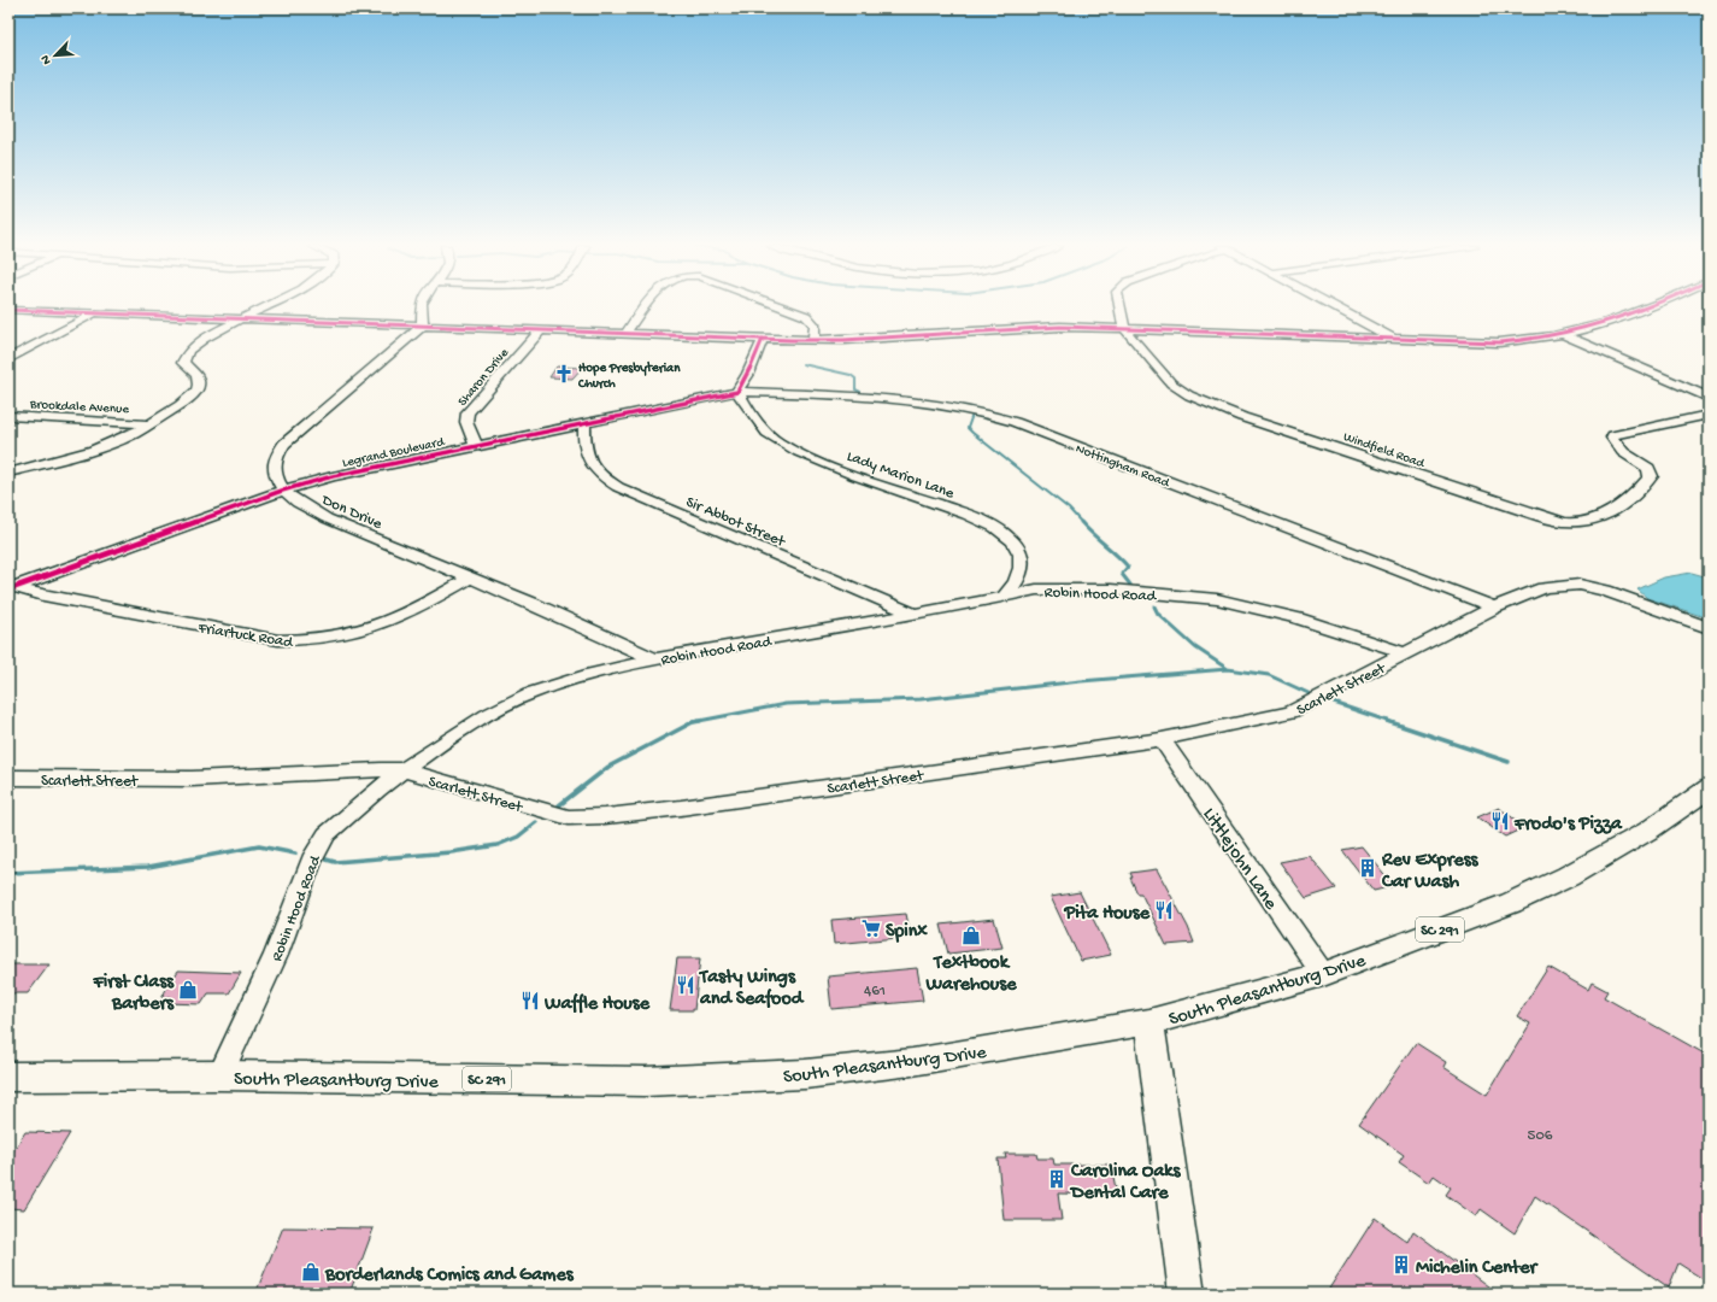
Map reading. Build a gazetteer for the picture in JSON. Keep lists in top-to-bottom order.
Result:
{
  "streets": {
    "main road": ["SC 291", "South Pleasantburg Drive"],
    "street": [
      "Sharon Drive",
      "Brookdale Avenue",
      "Windfield Road",
      "Legrand Boulevard",
      "Nottingham Road",
      "Lady Marion Lane",
      "Don Drive",
      "Sir Abbot Street",
      "Robin Hood Road",
      "Friartuck Road",
      "Scarlett Street",
      "Littlejohn Lane"
    ]
  },
  "crossings": [
    ["Sharon Drive", "Legrand Boulevard"],
    ["Legrand Boulevard", "Nottingham Road"],
    ["Legrand Boulevard", "Lady Marion Lane"],
    ["Legrand Boulevard", "Don Drive"],
    ["Legrand Boulevard", "Sir Abbot Street"],
    ["Legrand Boulevard", "Friartuck Road"],
    ["Nottingham Road", "Lady Marion Lane"],
    ["Nottingham Road", "Scarlett Street"],
    ["Lady Marion Lane", "Robin Hood Road"],
    ["Don Drive", "Robin Hood Road"],
    ["Don Drive", "Friartuck Road"],
    ["Sir Abbot Street", "Robin Hood Road"],
    ["Robin Hood Road", "Scarlett Street"],
    ["Robin Hood Road", "South Pleasantburg Drive"],
    ["Scarlett Street", "Littlejohn Lane"],
    ["Littlejohn Lane", "South Pleasantburg Drive"]
  ],
  "places": {
    "church": ["Hope Presbyterian Church"],
    "restaurant": [
      "Frodo's Pizza",
      "Pita House",
      "Tasty Wings and Seafood",
      "Waffle House"
    ],
    "building": ["Rev Express Car Wash", "Carolina Oaks Dental Care", "Michelin Center"],
    "supermarket": ["Spinx"],
    "shop": ["Textbook Warehouse", "First Class Barbers", "Borderlands Comics and Games"]
  },
  "house_numbers": ["461", "506"],
  "north": "bottom left"
}
